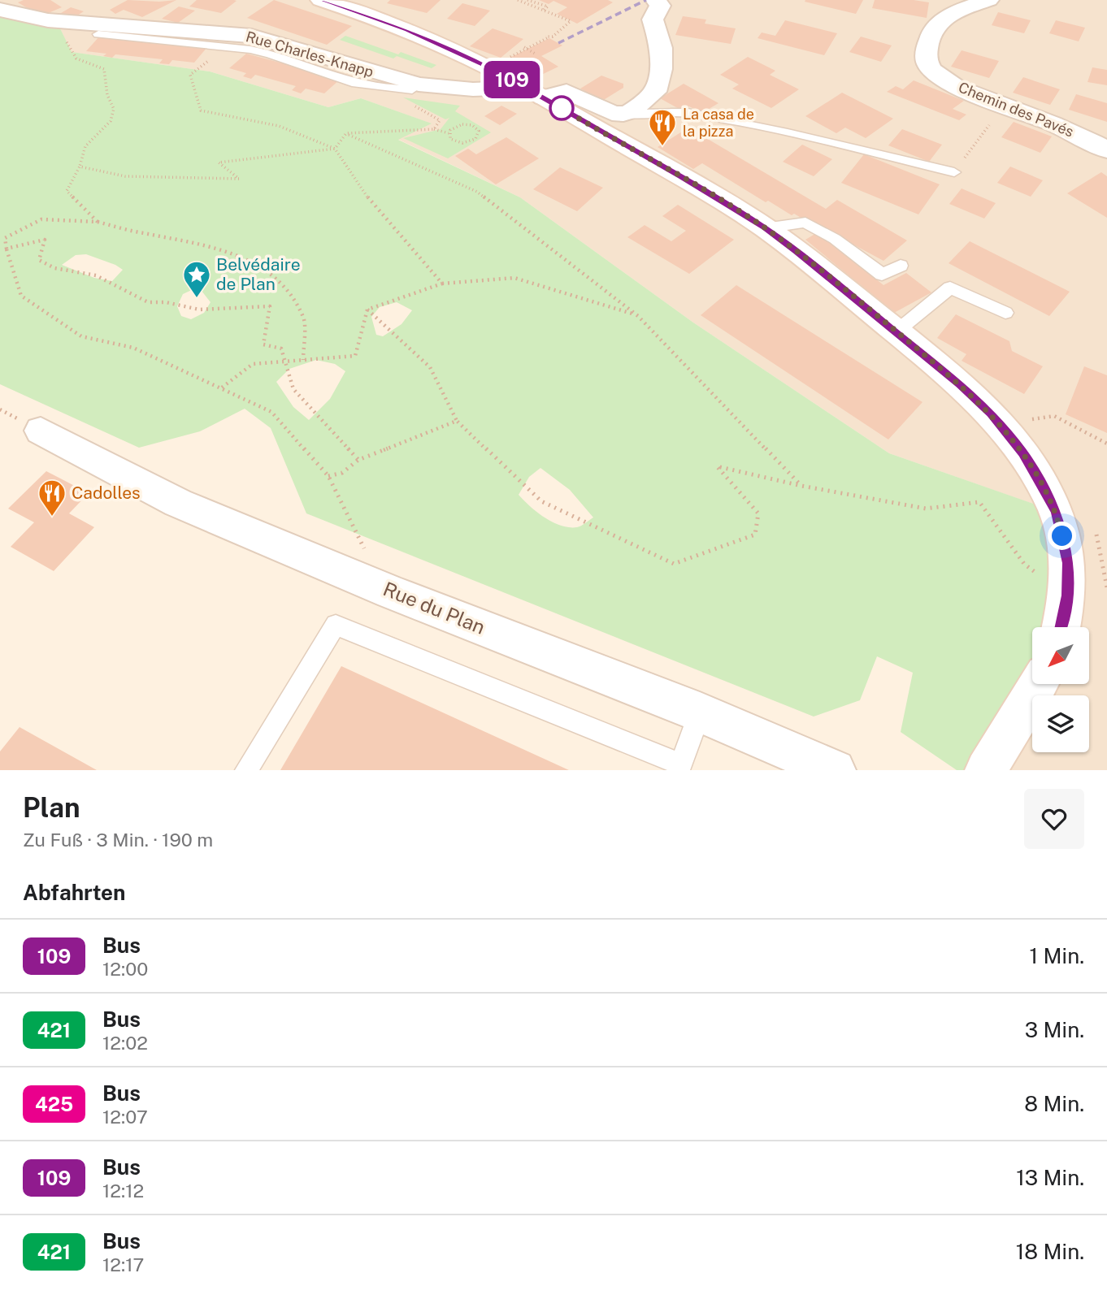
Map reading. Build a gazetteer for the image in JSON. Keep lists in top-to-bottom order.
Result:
{
  "streets": {
    "street": ["Rue Charles-Knapp", "Chemin des Pavés", "Rue du Plan"]
  },
  "places": {
    "restaurant": ["La casa de la pizza", "Cadolles"],
    "place": ["Belvédaire de Plan"]
  },
  "lines": ["bus line 109"],
  "north": "bottom left",
  "page": {
    "on_map": "109",
    "heading": [
      ["Plan", "Zu Fuß · 3 Min. · 190 m"],
      "Abfahrten"
    ],
    "list": [
      {
        "mark": "109",
        "name": "Bus",
        "note": "12:00",
        "value": "1 Min."
      },
      {
        "mark": "421",
        "name": "Bus",
        "note": "12:02",
        "value": "3 Min."
      },
      {
        "mark": "425",
        "name": "Bus",
        "note": "12:07",
        "value": "8 Min."
      },
      {
        "mark": "109",
        "name": "Bus",
        "note": "12:12",
        "value": "13 Min."
      },
      {
        "mark": "421",
        "name": "Bus",
        "note": "12:17",
        "value": "18 Min."
      }
    ]
  }
}
